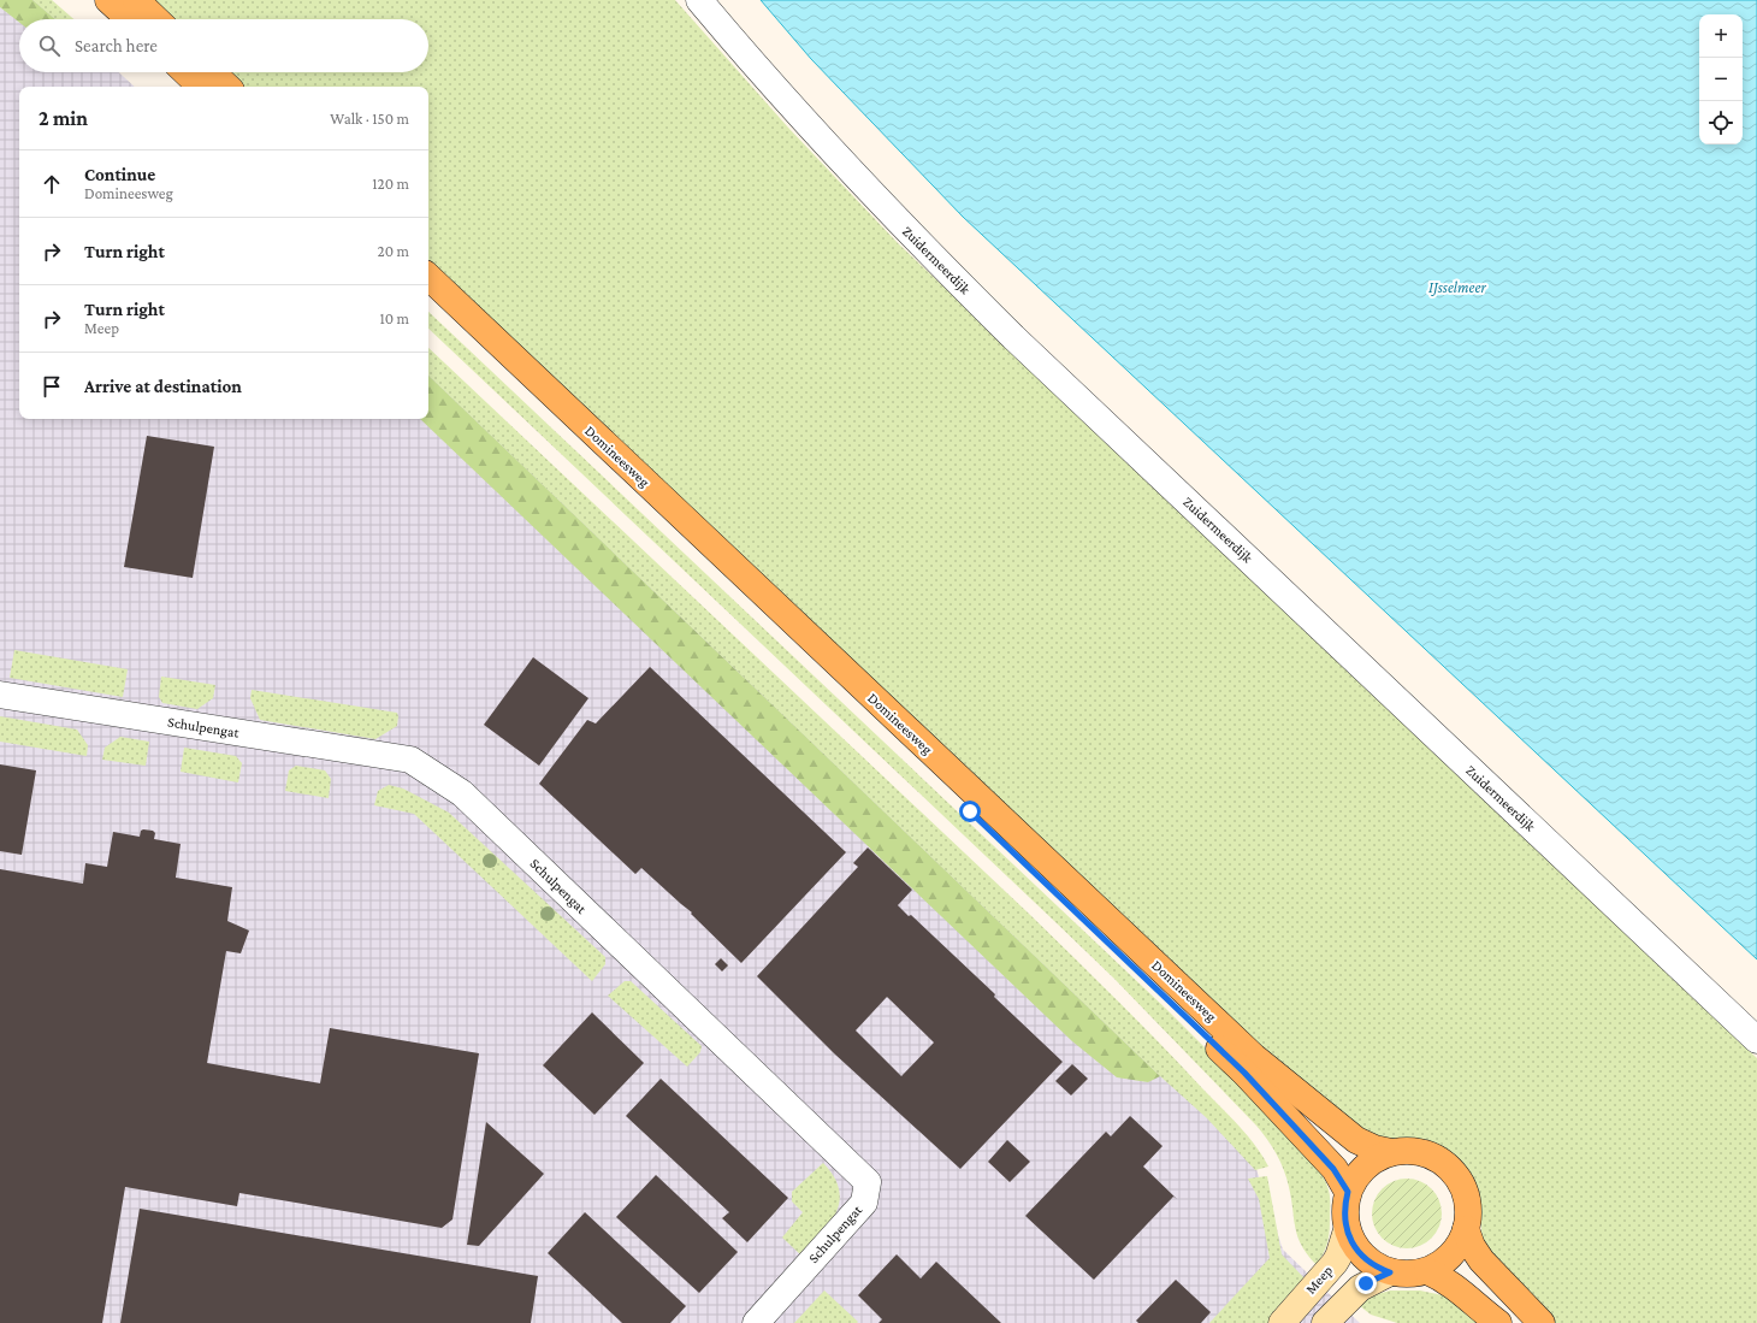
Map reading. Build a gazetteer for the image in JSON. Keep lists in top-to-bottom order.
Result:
{
  "streets": {
    "main road": ["Domineesweg", "Meep"],
    "street": ["Zuidermeerdijk", "Schulpengat"]
  },
  "crossings": [
    ["Domineesweg", "Meep"]
  ],
  "water": ["IJsselmeer"],
  "page": {
    "map_buttons": ["+", "−"],
    "search": "Search here",
    "heading": ["2 min", "Walk · 150 m"],
    "list": [
      ["Continue", "Domineesweg", "120 m"],
      ["Turn right", "20 m"],
      ["Turn right", "Meep", "10 m"],
      "Arrive at destination"
    ]
  }
}
